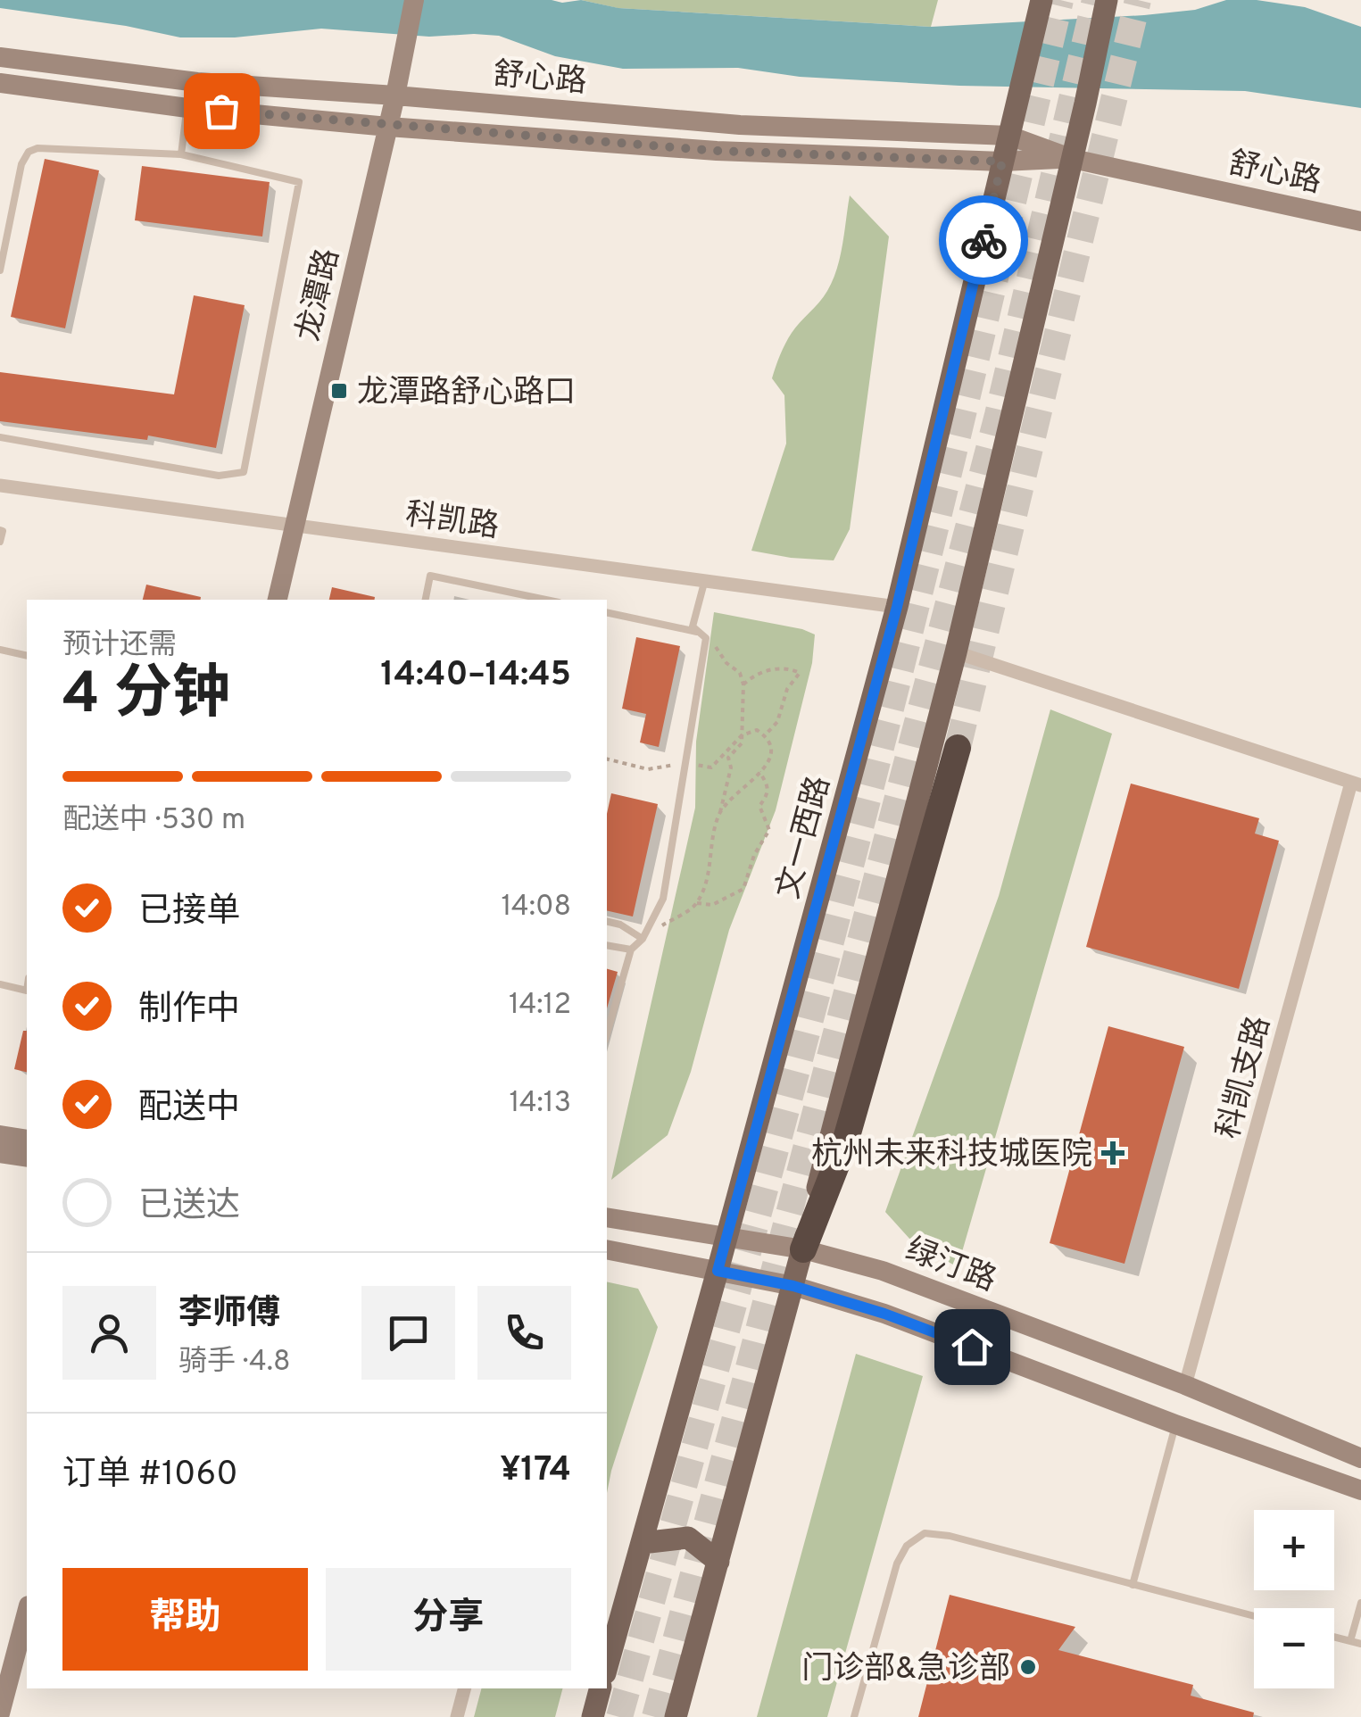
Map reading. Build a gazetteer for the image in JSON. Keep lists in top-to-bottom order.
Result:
{
  "streets": {
    "main road": ["文一西路"],
    "street": [
      "舒心路",
      "龙潭路",
      "科凯路",
      "科凯支路",
      "绿汀路"
    ]
  },
  "crossings": [
    ["舒心路", "龙潭路"],
    ["舒心路", "文一西路"],
    ["龙潭路", "科凯路"],
    ["科凯路", "文一西路"],
    ["文一西路", "绿汀路"],
    ["科凯支路", "绿汀路"]
  ],
  "places": {
    "transit": ["龙潭路舒心路口"],
    "health": ["杭州未来科技城医院"],
    "other": ["门诊部&急诊部"]
  },
  "page": {
    "heading": ["4 分钟", "预计还需", "14:40–14:45"],
    "panel": [
      "李师傅",
      "骑手 · 4.8",
      "订单 #1060",
      "¥174"
    ],
    "bar": "配送中 · 530 m",
    "list": [
      ["已接单", "14:08"],
      ["制作中", "14:12"],
      ["配送中", "14:13"],
      "已送达"
    ],
    "map_buttons": ["+", "−"],
    "buttons": ["帮助", "分享"]
  }
}
